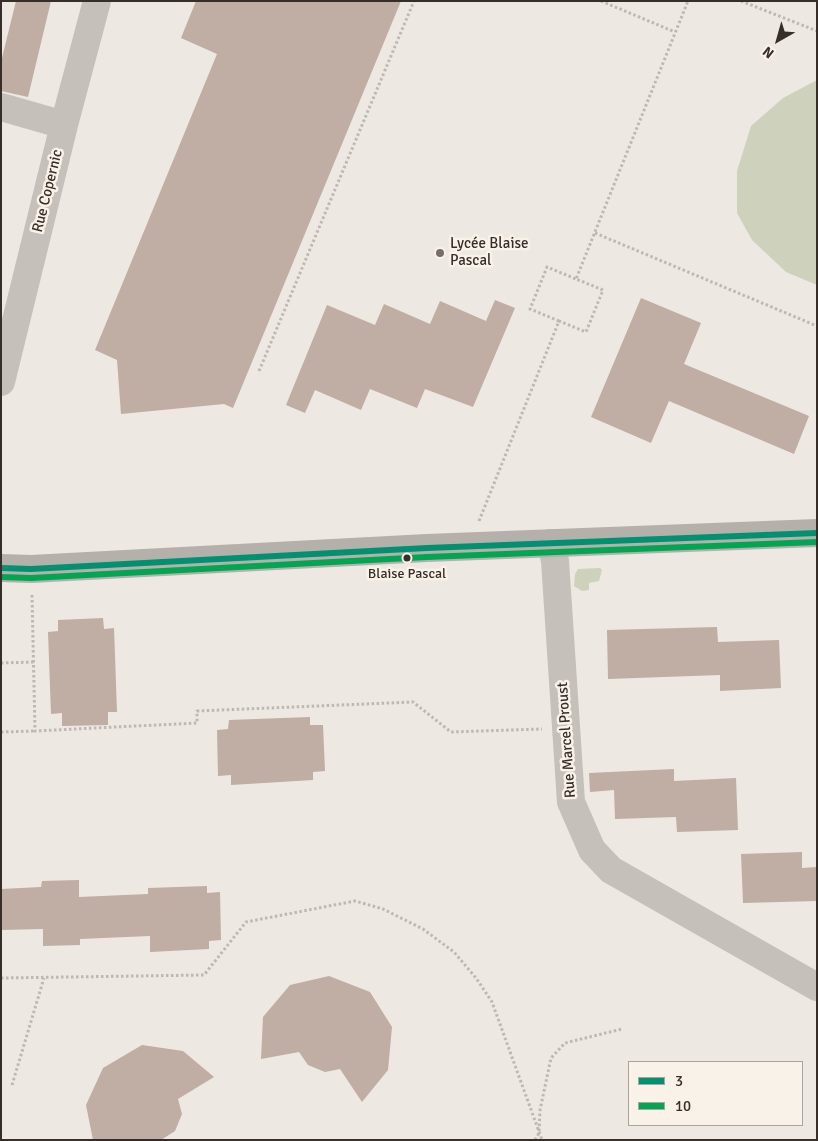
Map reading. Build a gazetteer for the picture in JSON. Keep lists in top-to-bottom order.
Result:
{
  "streets": {
    "street": ["Rue Copernic", "Rue Marcel Proust"]
  },
  "places": ["Lycée Blaise Pascal", "Blaise Pascal"],
  "lines": ["transit line 3", "transit line 10"],
  "legend": ["3", "10"],
  "north": "bottom left"
}
